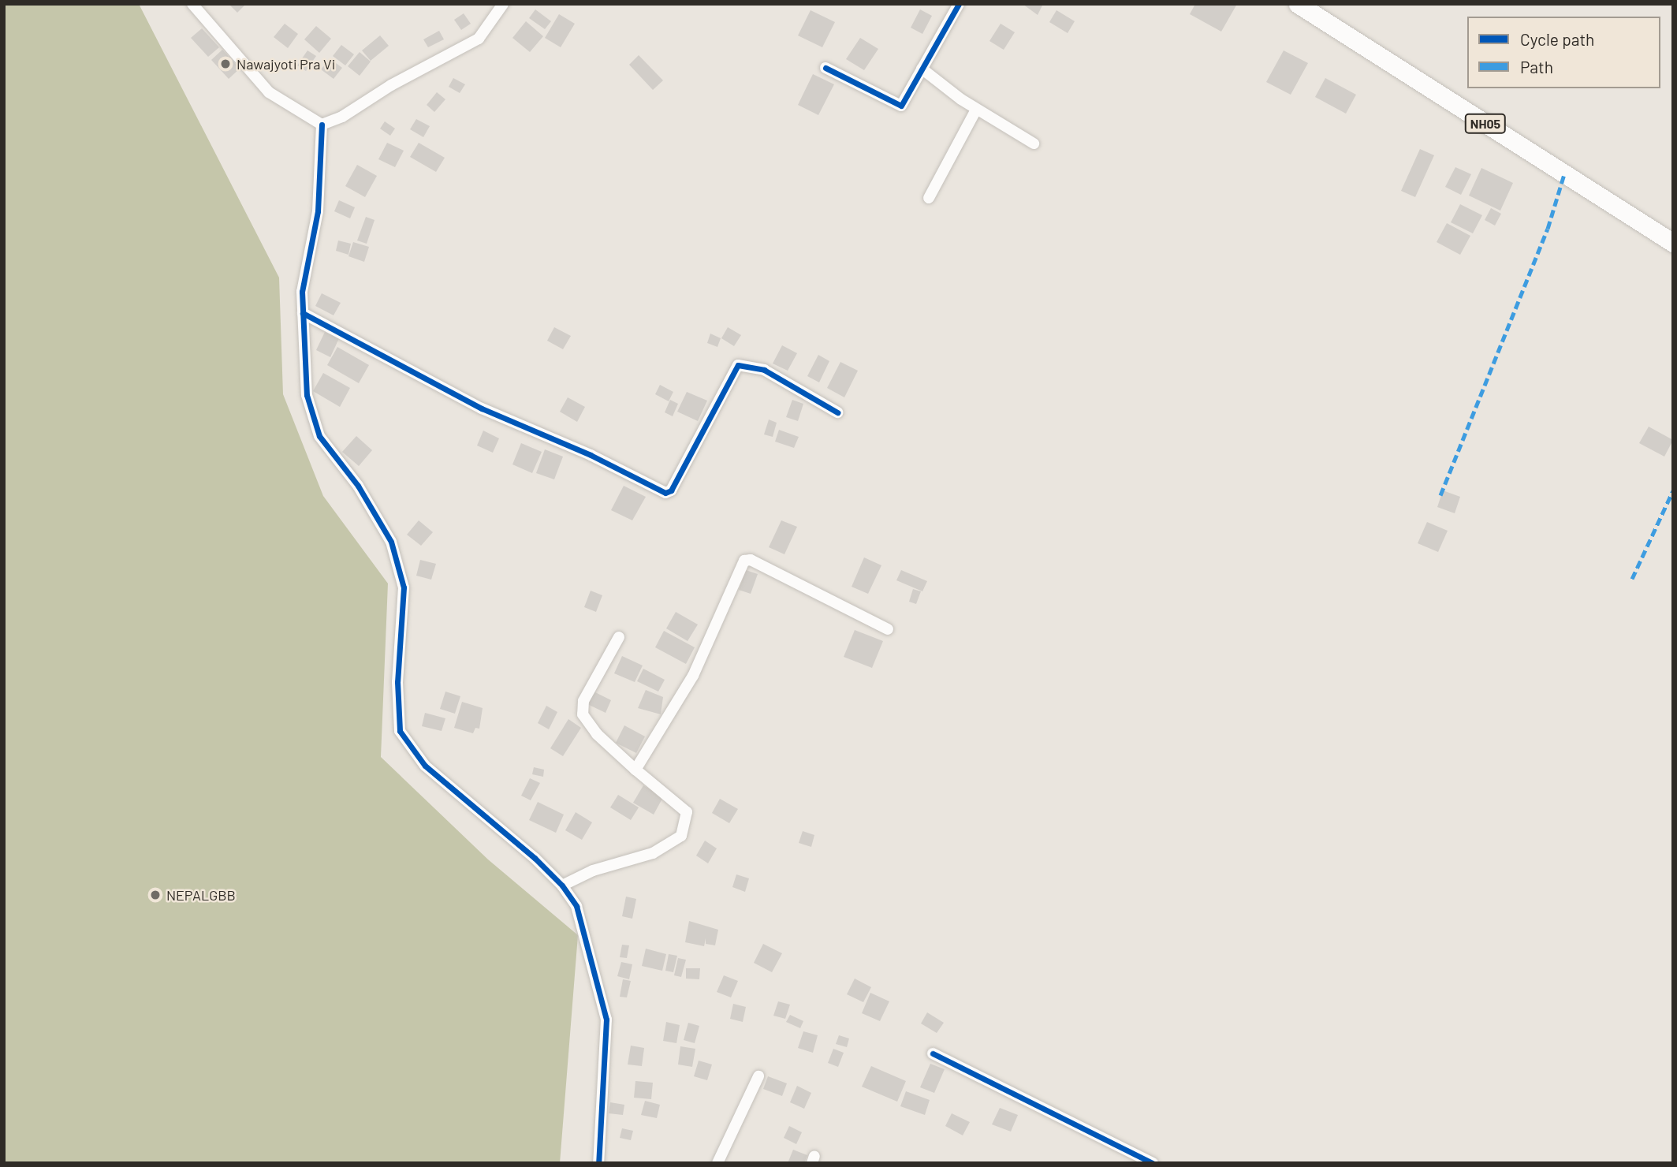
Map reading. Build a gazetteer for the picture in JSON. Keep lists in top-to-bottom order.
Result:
{
  "streets": {
    "main road": ["NH05"]
  },
  "places": ["Nawajyoti Pra Vi", "NEPALGBB"],
  "legend": ["Cycle path", "Path"]
}
